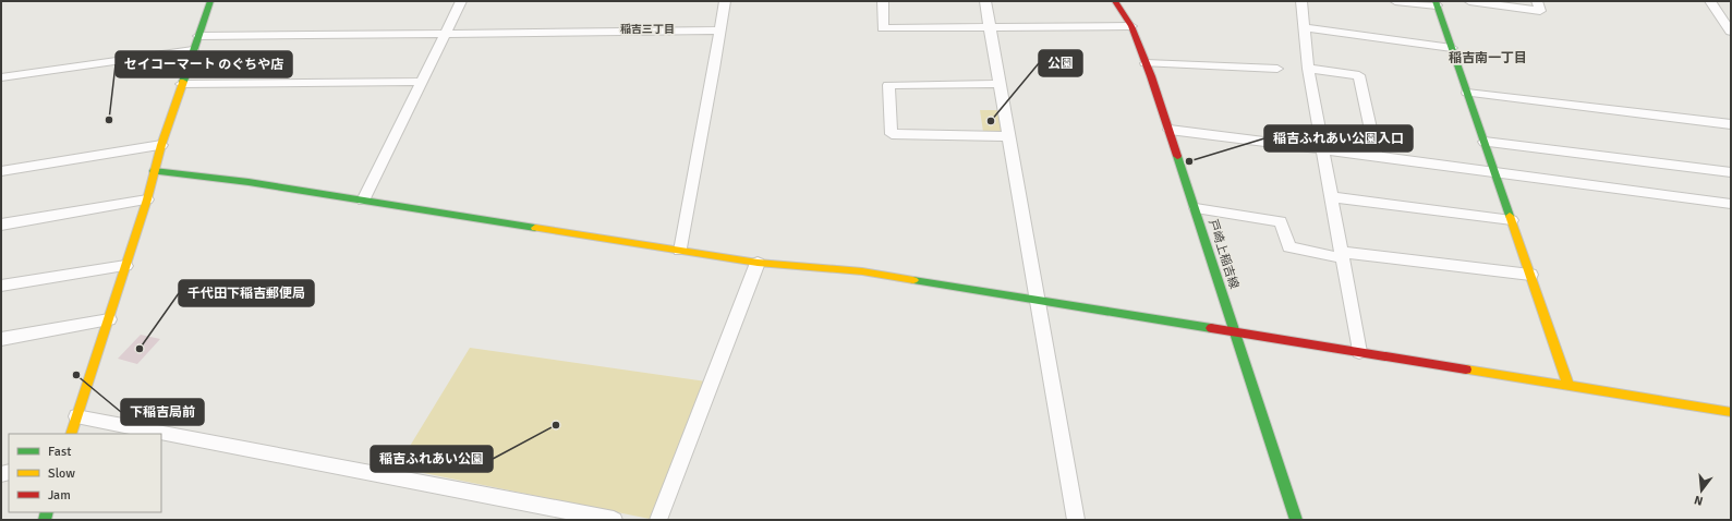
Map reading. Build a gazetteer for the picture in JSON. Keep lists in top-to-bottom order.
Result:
{
  "streets": {
    "street": ["戸崎上稲吉線"]
  },
  "districts": ["稲吉三丁目", "稲吉南一丁目"],
  "places": [
    "セイコーマート のぐちや店",
    "公園",
    "稲吉ふれあい公園入口",
    "千代田下稲吉郵便局",
    "下稲吉局前",
    "稲吉ふれあい公園"
  ],
  "legend": ["Fast", "Slow", "Jam"],
  "north": "bottom"
}
